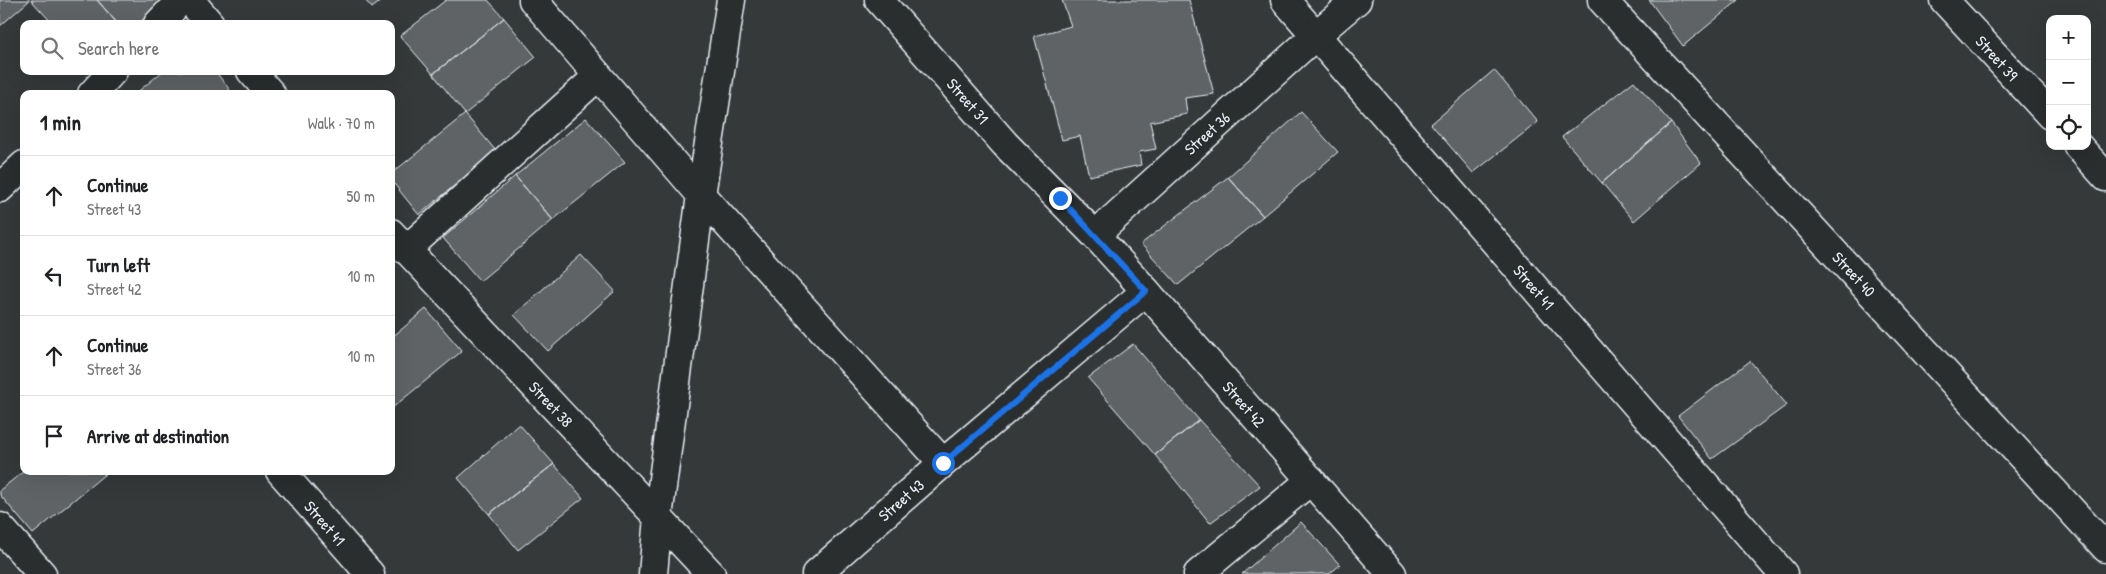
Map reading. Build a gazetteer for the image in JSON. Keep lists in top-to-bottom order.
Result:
{
  "streets": {
    "street": [
      "Street 39",
      "Street 31",
      "Street 36",
      "Street 40",
      "Street 41",
      "Street 38",
      "Street 42",
      "Street 43"
    ]
  },
  "crossings": [
    ["Street 31", "Street 36"],
    ["Street 31", "Street 42"],
    ["Street 36", "Street 41"],
    ["Street 36", "Street 42"],
    ["Street 42", "Street 43"]
  ],
  "page": {
    "map_buttons": ["+", "−"],
    "search": "Search here",
    "heading": ["1 min", "Walk · 70 m"],
    "list": [
      ["Continue", "Street 43", "50 m"],
      ["Turn left", "Street 42", "10 m"],
      ["Continue", "Street 36", "10 m"],
      "Arrive at destination"
    ]
  }
}
